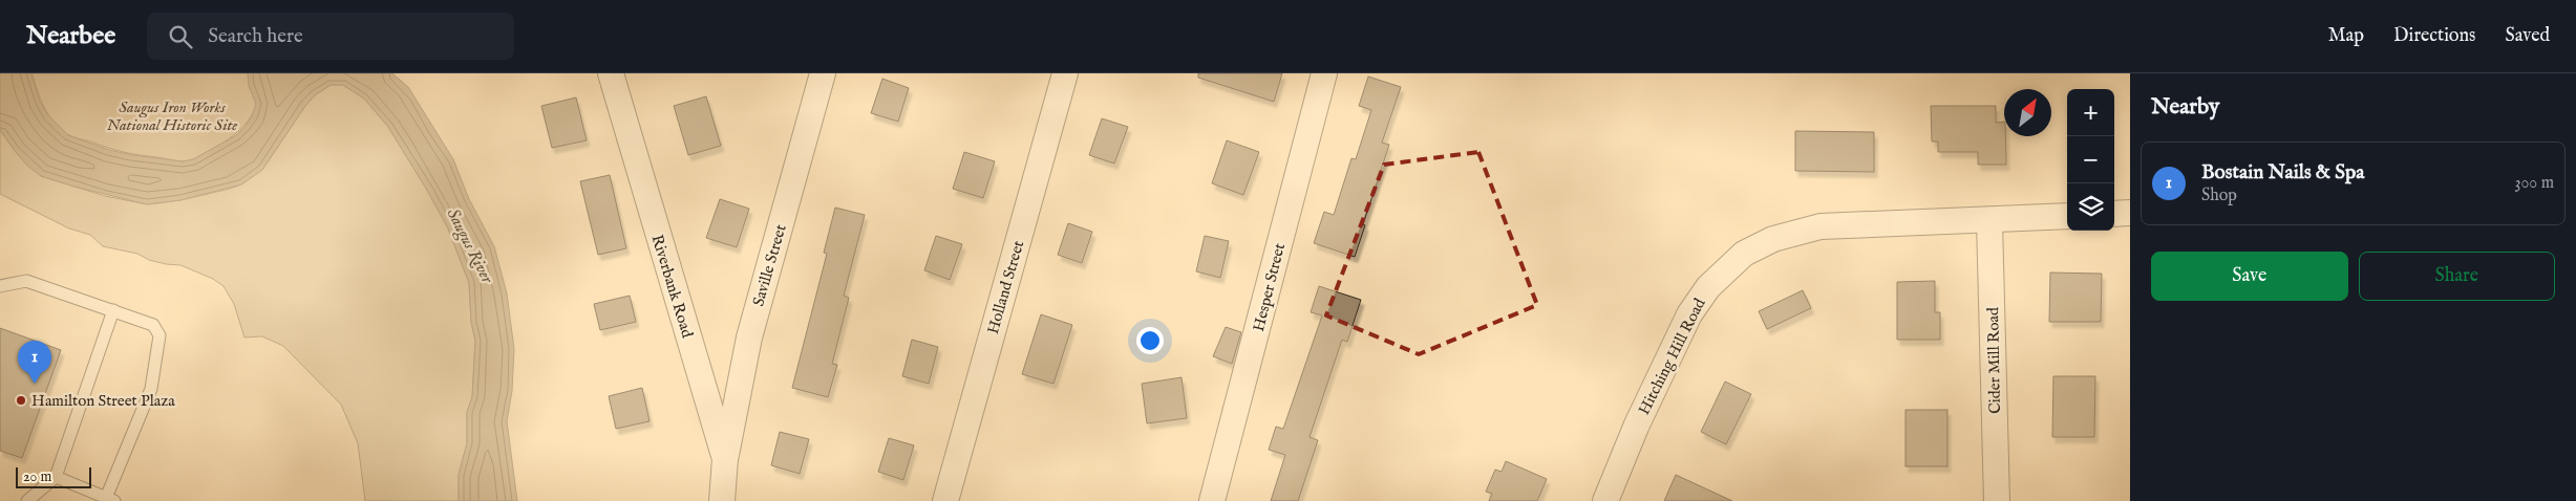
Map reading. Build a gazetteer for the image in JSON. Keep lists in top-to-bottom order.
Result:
{
  "streets": {
    "street": [
      "Saville Street",
      "Riverbank Road",
      "Holland Street",
      "Hesper Street",
      "Hitching Hill Road",
      "Cider Mill Road"
    ]
  },
  "crossings": [
    ["Saville Street", "Riverbank Road"],
    ["Hitching Hill Road", "Cider Mill Road"]
  ],
  "water": ["Saugus River"],
  "parks": ["Saugus Iron Works National Historic Site"],
  "places": ["Hamilton Street Plaza"],
  "scale_bar": "20 m",
  "north": "top right",
  "page": {
    "header": "Nearbee",
    "search": "Search here",
    "nav": ["Map", "Directions", "Saved"],
    "heading": "Nearby",
    "map_buttons": ["+", "−"],
    "list": [
      {
        "mark": "1",
        "name": "Bostain Nails & Spa",
        "note": "Shop",
        "value": "300 m"
      }
    ],
    "buttons": ["Save", "Share"],
    "pins": "1",
    "scale": "20 m"
  }
}
